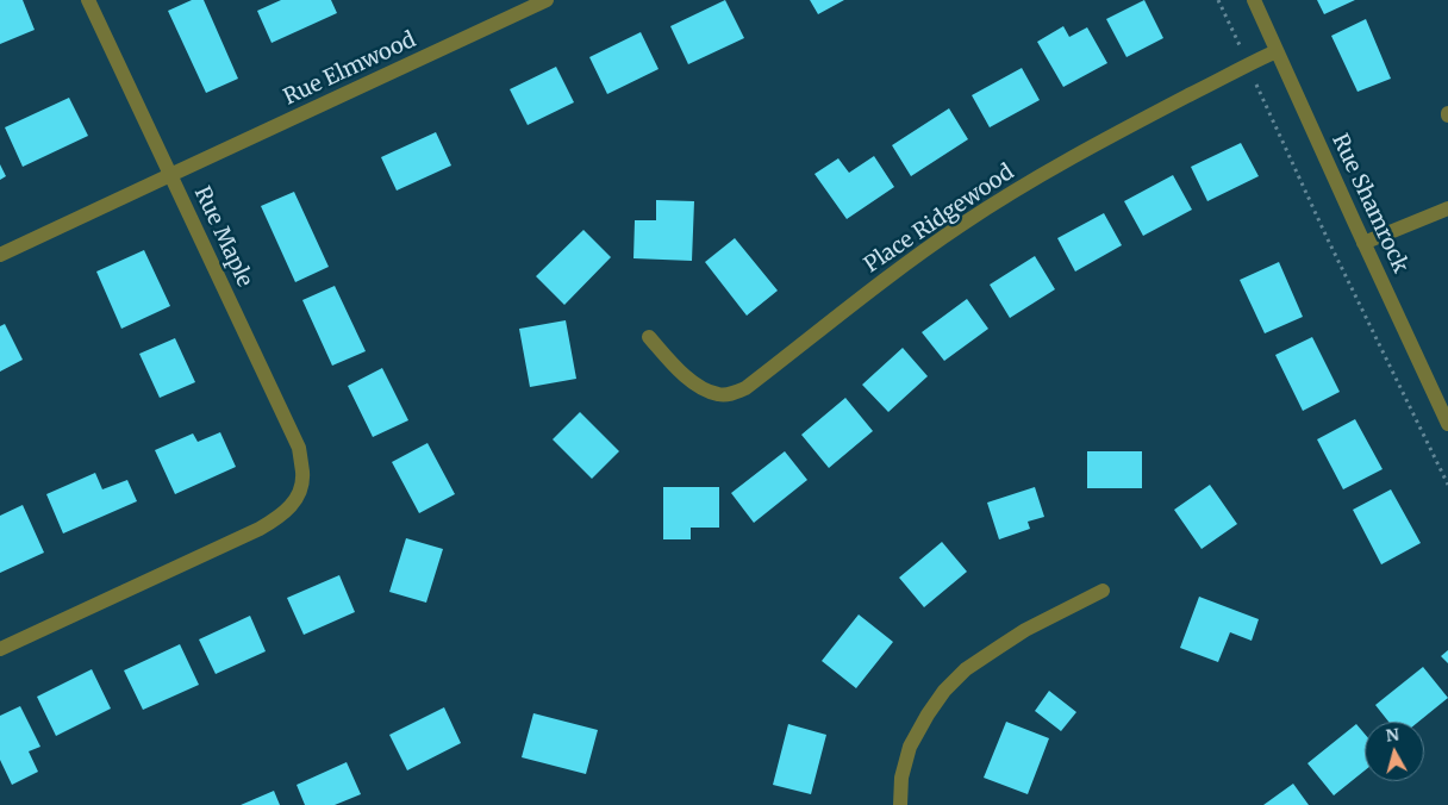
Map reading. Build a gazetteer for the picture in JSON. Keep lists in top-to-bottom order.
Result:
{
  "streets": {
    "street": [
      "Rue Elmwood",
      "Rue Shamrock",
      "Place Ridgewood",
      "Rue Maple"
    ]
  },
  "crossings": [
    ["Rue Elmwood", "Rue Maple"],
    ["Rue Shamrock", "Place Ridgewood"]
  ],
  "north": "top"
}
